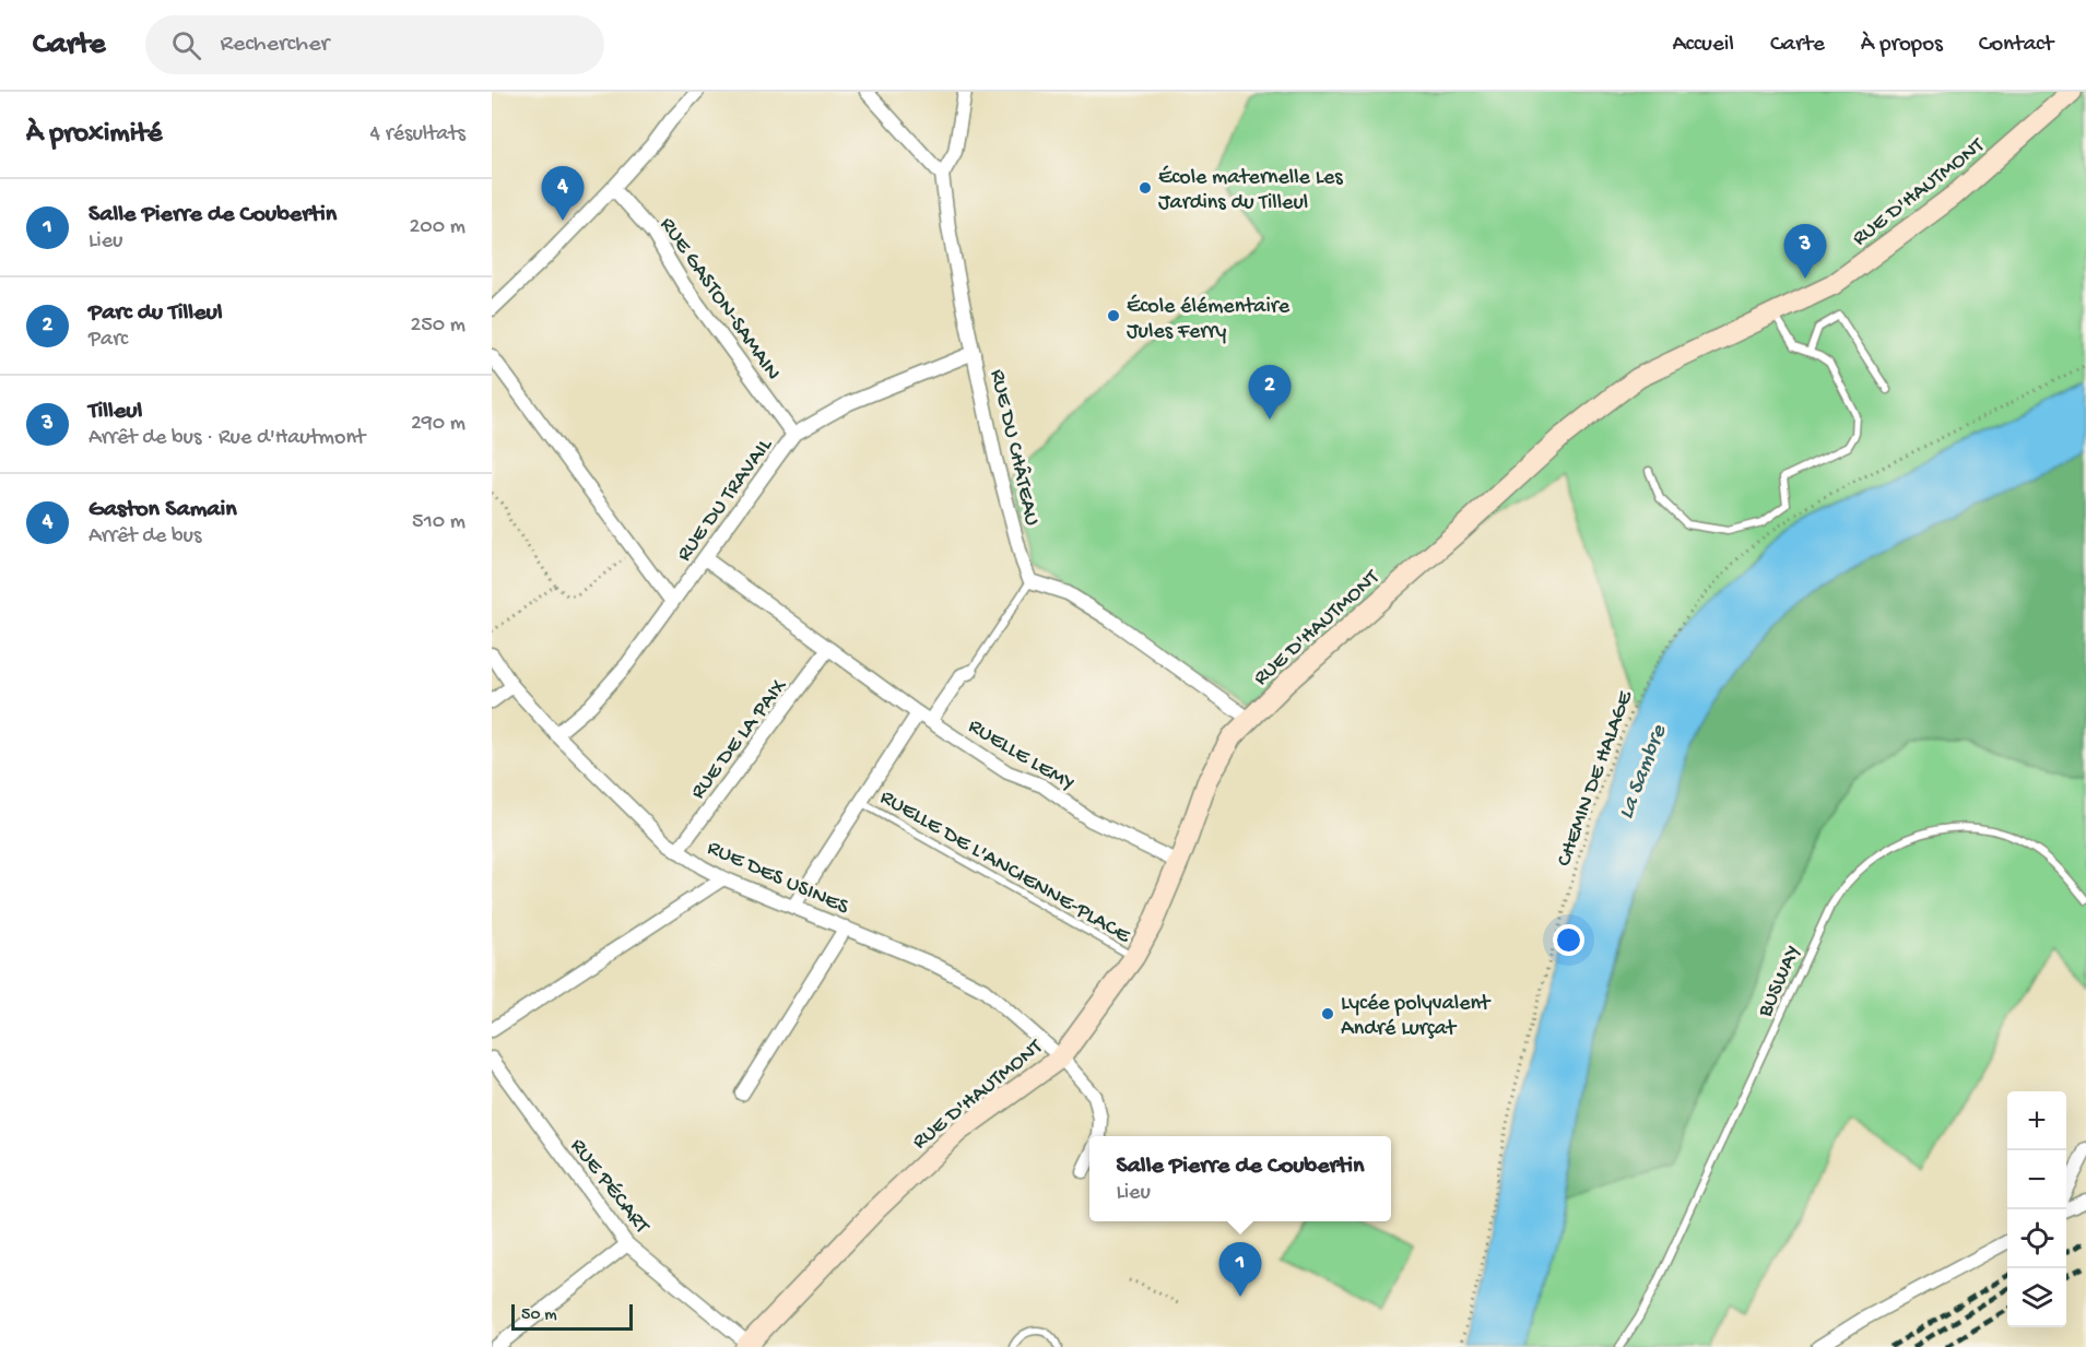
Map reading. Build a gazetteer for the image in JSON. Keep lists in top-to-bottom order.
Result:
{
  "streets": {
    "street": [
      "RUE D'HAUTMONT",
      "RUE GASTON-SAMAIN",
      "RUE DU CHÂTEAU",
      "RUE DU TRAVAIL",
      "RUE DE LA PAIX",
      "RUELLE LEMY",
      "RUE DES USINES",
      "RUE PÉCART"
    ],
    "lane": ["RUELLE DE L'ANCIENNE-PLACE", "BUSWAY"],
    "path": ["CHEMIN DE HALAGE"]
  },
  "crossings": [
    ["RUE D'HAUTMONT", "RUELLE LEMY"],
    ["RUE D'HAUTMONT", "RUELLE DE L'ANCIENNE-PLACE"],
    ["RUE D'HAUTMONT", "RUE DES USINES"],
    ["RUE D'HAUTMONT", "RUE PÉCART"],
    ["RUE GASTON-SAMAIN", "RUE DU TRAVAIL"],
    ["RUE DU CHÂTEAU", "RUE DU TRAVAIL"],
    ["RUE DU TRAVAIL", "RUELLE LEMY"],
    ["RUE DU TRAVAIL", "RUE DES USINES"],
    ["RUE DE LA PAIX", "RUELLE LEMY"],
    ["RUE DE LA PAIX", "RUE DES USINES"]
  ],
  "water": ["La Sambre"],
  "places": ["École maternelle Les Jardins du Tilleul", "École élémentaire Jules Ferry", "Lycée polyvalent André Lurçat"],
  "scale_bar": "50 m",
  "page": {
    "header": "Carte",
    "search": "Rechercher",
    "nav": [
      "Accueil",
      "Carte",
      "À propos",
      "Contact"
    ],
    "heading": ["À proximité", "4 résultats"],
    "pins": [
      "4",
      "3",
      "2",
      "1"
    ],
    "list": [
      {
        "mark": "1",
        "name": "Salle Pierre de Coubertin",
        "note": "Lieu",
        "value": "200 m"
      },
      {
        "mark": "2",
        "name": "Parc du Tilleul",
        "note": "Parc",
        "value": "250 m"
      },
      {
        "mark": "3",
        "name": "Tilleul",
        "note": "Arrêt de bus · Rue d'Hautmont",
        "value": "290 m"
      },
      {
        "mark": "4",
        "name": "Gaston Samain",
        "note": "Arrêt de bus",
        "value": "510 m"
      }
    ],
    "map_buttons": ["+", "−"],
    "popup": ["Salle Pierre de Coubertin", "Lieu"],
    "scale": "50 m"
  }
}
